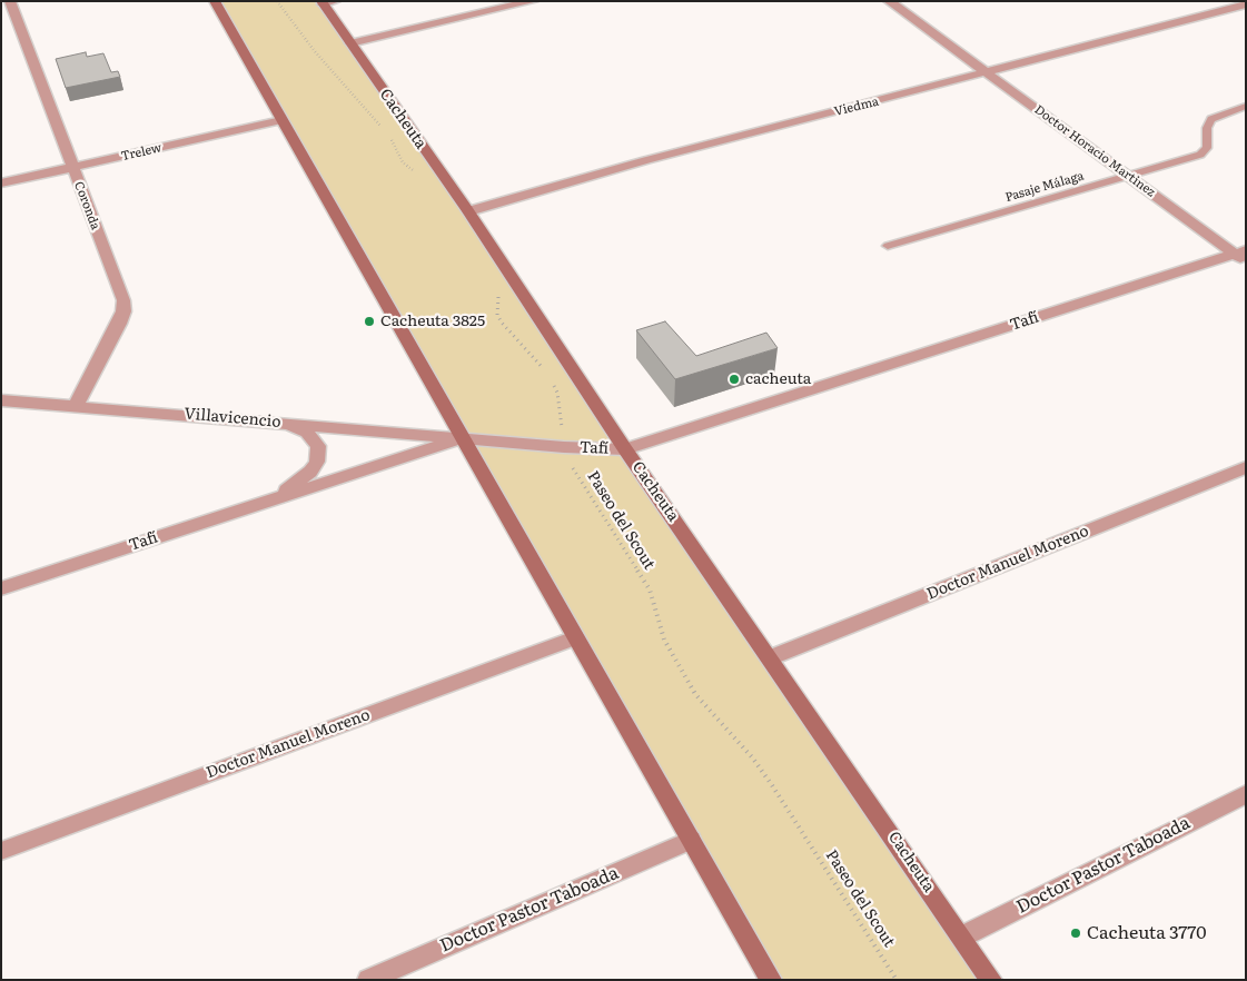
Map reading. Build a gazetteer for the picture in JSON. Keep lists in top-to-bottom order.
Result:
{
  "streets": {
    "street": [
      "Viedma",
      "Cacheuta",
      "Doctor Horacio Martinez",
      "Trelew",
      "Coronda",
      "Tafí",
      "Villavicencio",
      "Doctor Manuel Moreno",
      "Doctor Pastor Taboada"
    ],
    "lane": ["Pasaje Málaga"],
    "path": ["Paseo del Scout"]
  },
  "crossings": [
    ["Viedma", "Cacheuta"],
    ["Viedma", "Doctor Horacio Martinez"],
    ["Cacheuta", "Tafí"],
    ["Cacheuta", "Doctor Manuel Moreno"],
    ["Cacheuta", "Doctor Pastor Taboada"],
    ["Doctor Horacio Martinez", "Pasaje Málaga"],
    ["Doctor Horacio Martinez", "Tafí"],
    ["Trelew", "Coronda"],
    ["Coronda", "Villavicencio"],
    ["Tafí", "Villavicencio"],
    ["Tafí", "Paseo del Scout"]
  ],
  "places": ["Cacheuta 3825", "cacheuta", "Cacheuta 3770"]
}
